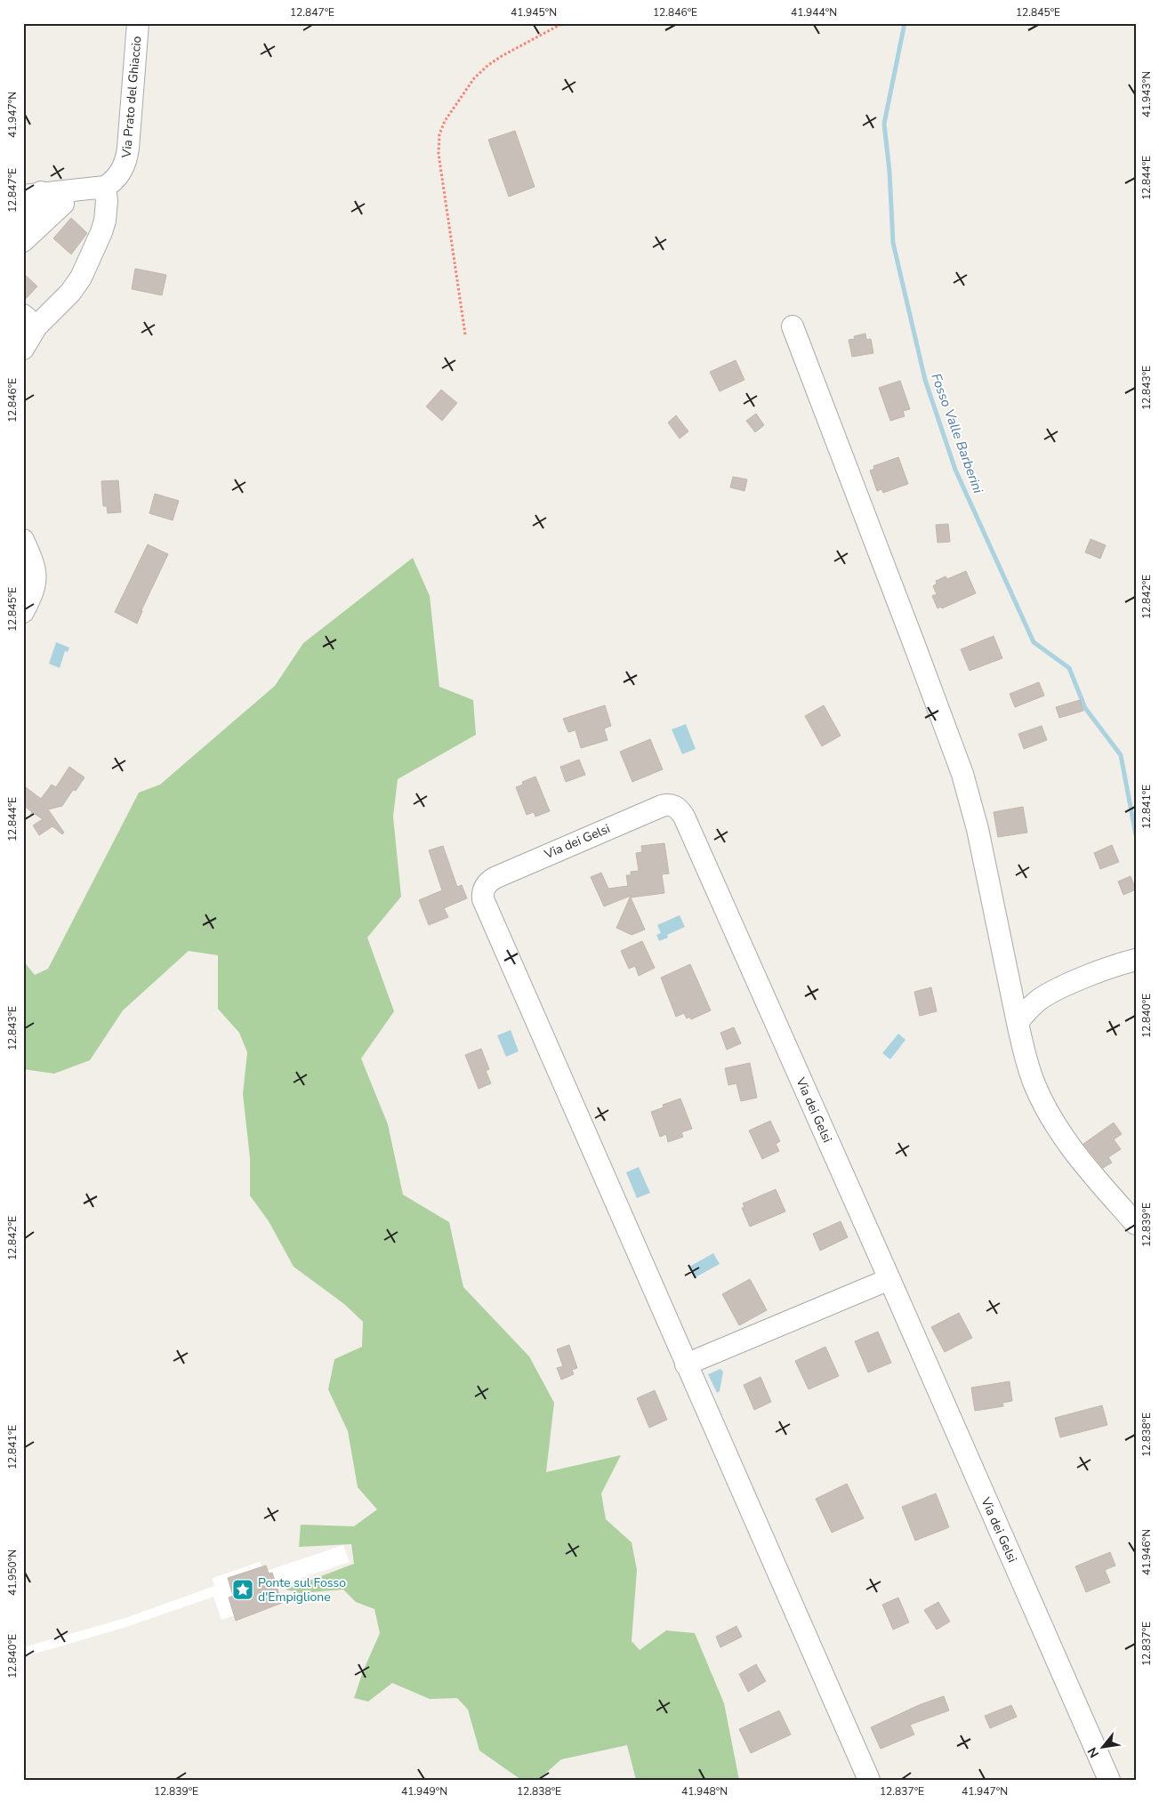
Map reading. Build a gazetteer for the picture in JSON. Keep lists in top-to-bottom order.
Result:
{
  "streets": {
    "street": ["Via Prato del Ghiaccio", "Via dei Gelsi"]
  },
  "water": ["Fosso Valle Barberini"],
  "places": {
    "place": ["Ponte sul Fosso d'Empiglione"]
  },
  "north": "bottom left",
  "coordinates": [
    "12.847°E",
    "41.945°N",
    "12.846°E",
    "41.944°N",
    "12.845°E",
    "41.943°N",
    "41.947°N",
    "12.844°E",
    "12.843°E",
    "12.842°E",
    "12.841°E",
    "12.840°E",
    "12.839°E",
    "12.838°E",
    "41.946°N",
    "41.950°N",
    "12.837°E",
    "41.949°N",
    "41.948°N"
  ]
}
